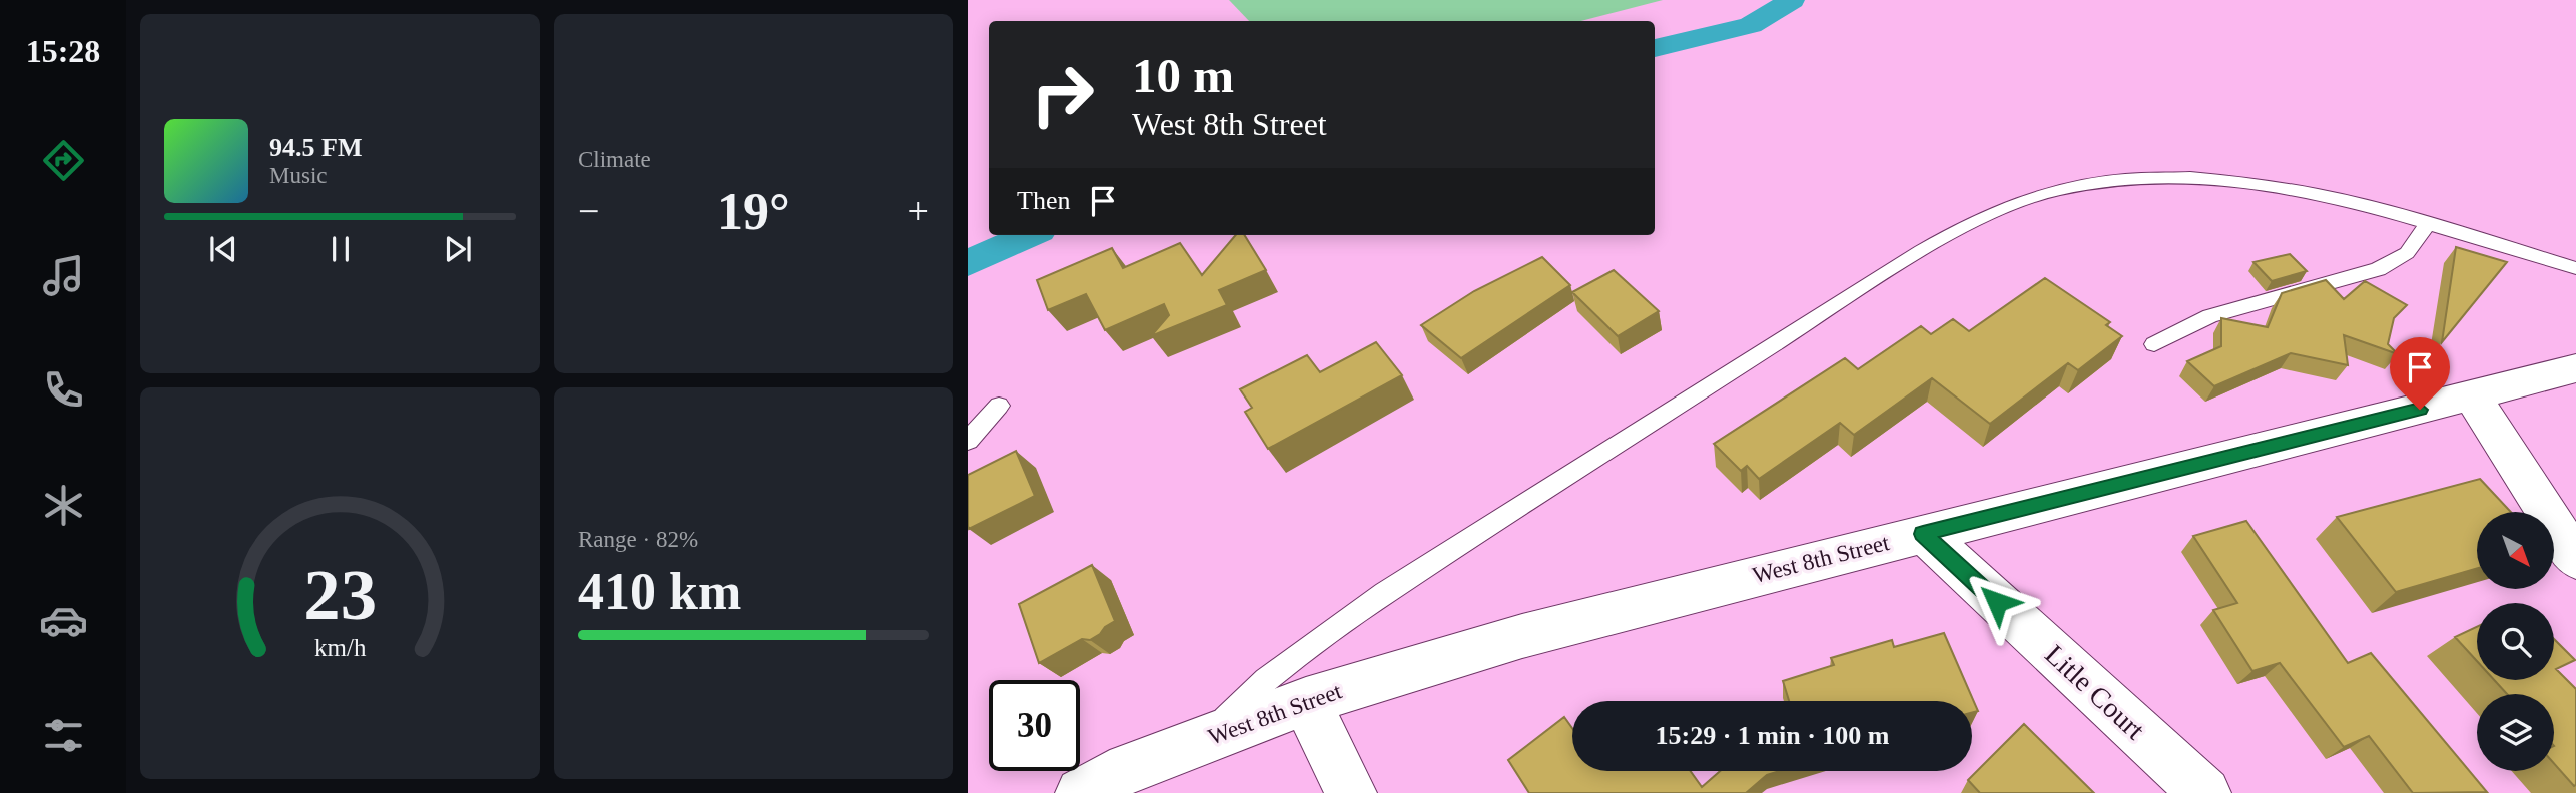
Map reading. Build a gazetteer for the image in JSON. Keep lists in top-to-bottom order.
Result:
{
  "streets": {
    "street": ["West 8th Street", "Litle Court"]
  },
  "crossings": [
    ["West 8th Street", "Litle Court"]
  ],
  "north": "bottom right",
  "page": {
    "tabs": "15:28",
    "tile": [
      "Climate",
      ["Range · 82%", "410 km"]
    ],
    "turn": ["10 m", "West 8th Street"],
    "song": ["94.5 FM", "Music"],
    "then": "Then",
    "heat": ["−", "19°", "+"],
    "limit": "30",
    "trip": "15:29 · 1 min · 100 m",
    "gauge": ["23", "km/h"]
  }
}
